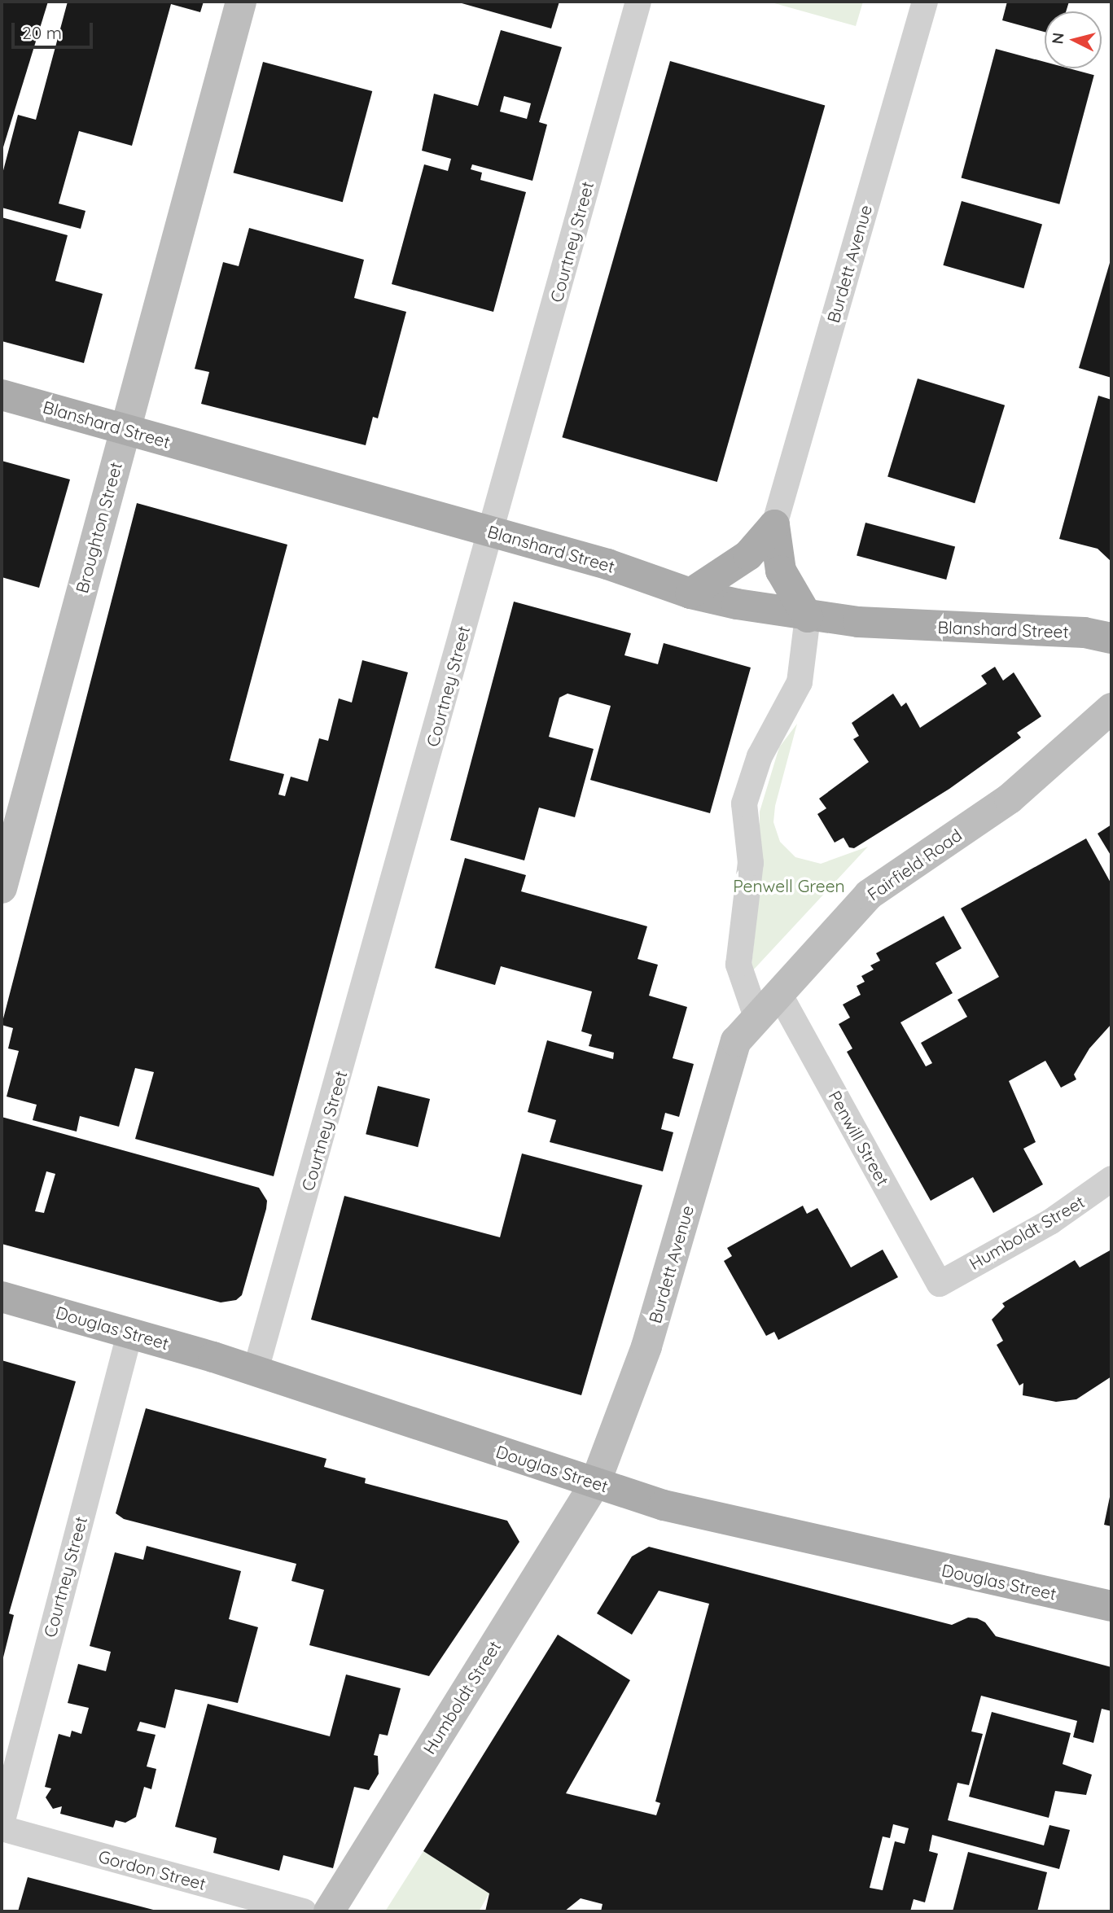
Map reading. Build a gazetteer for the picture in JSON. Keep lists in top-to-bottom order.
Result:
{
  "streets": {
    "main road": ["Blanshard Street", "Douglas Street"],
    "street": [
      "Courtney Street",
      "Burdett Avenue",
      "Broughton Street",
      "Fairfield Road",
      "Penwill Street",
      "Humboldt Street",
      "Gordon Street"
    ]
  },
  "crossings": [
    ["Courtney Street", "Blanshard Street"],
    ["Courtney Street", "Douglas Street"],
    ["Burdett Avenue", "Fairfield Road"],
    ["Burdett Avenue", "Humboldt Street"],
    ["Burdett Avenue", "Douglas Street"],
    ["Blanshard Street", "Broughton Street"],
    ["Fairfield Road", "Penwill Street"],
    ["Penwill Street", "Humboldt Street"],
    ["Humboldt Street", "Douglas Street"]
  ],
  "parks": ["Penwell Green"],
  "scale_bar": "20 m",
  "north": "left"
}
